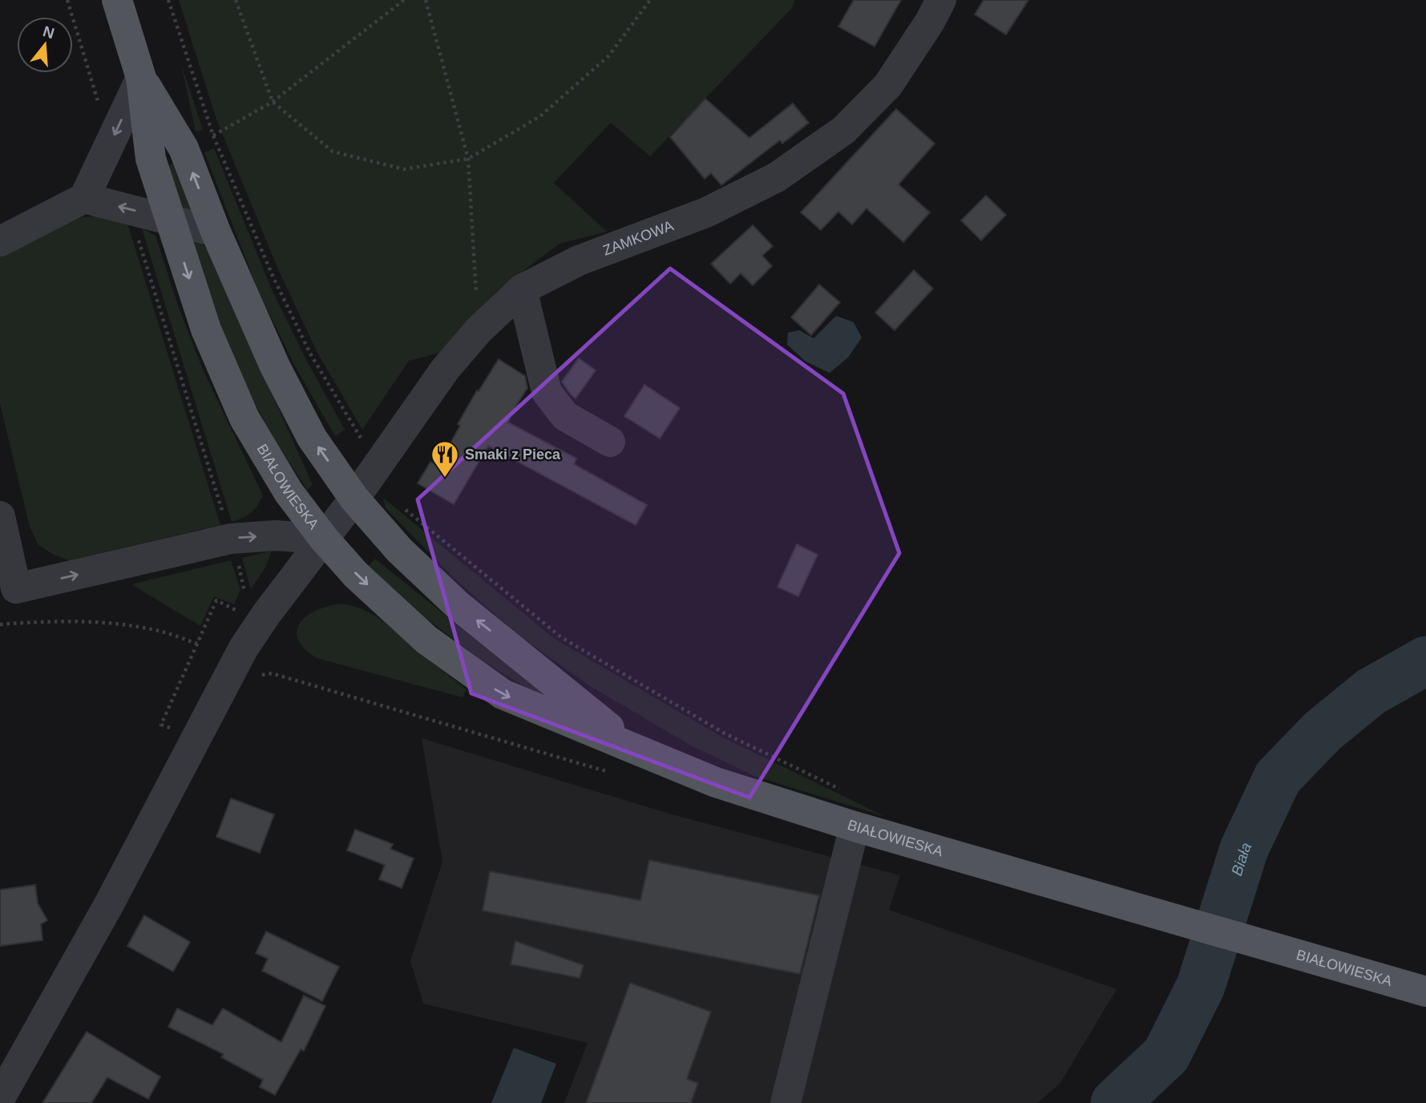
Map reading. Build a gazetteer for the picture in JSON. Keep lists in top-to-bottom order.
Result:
{
  "streets": {
    "main road": ["BIAŁOWIESKA"],
    "street": ["ZAMKOWA"]
  },
  "crossings": [
    ["ZAMKOWA", "BIAŁOWIESKA"]
  ],
  "water": ["Biała"],
  "places": {
    "restaurant": ["Smaki z Pieca"]
  },
  "north": "top"
}
